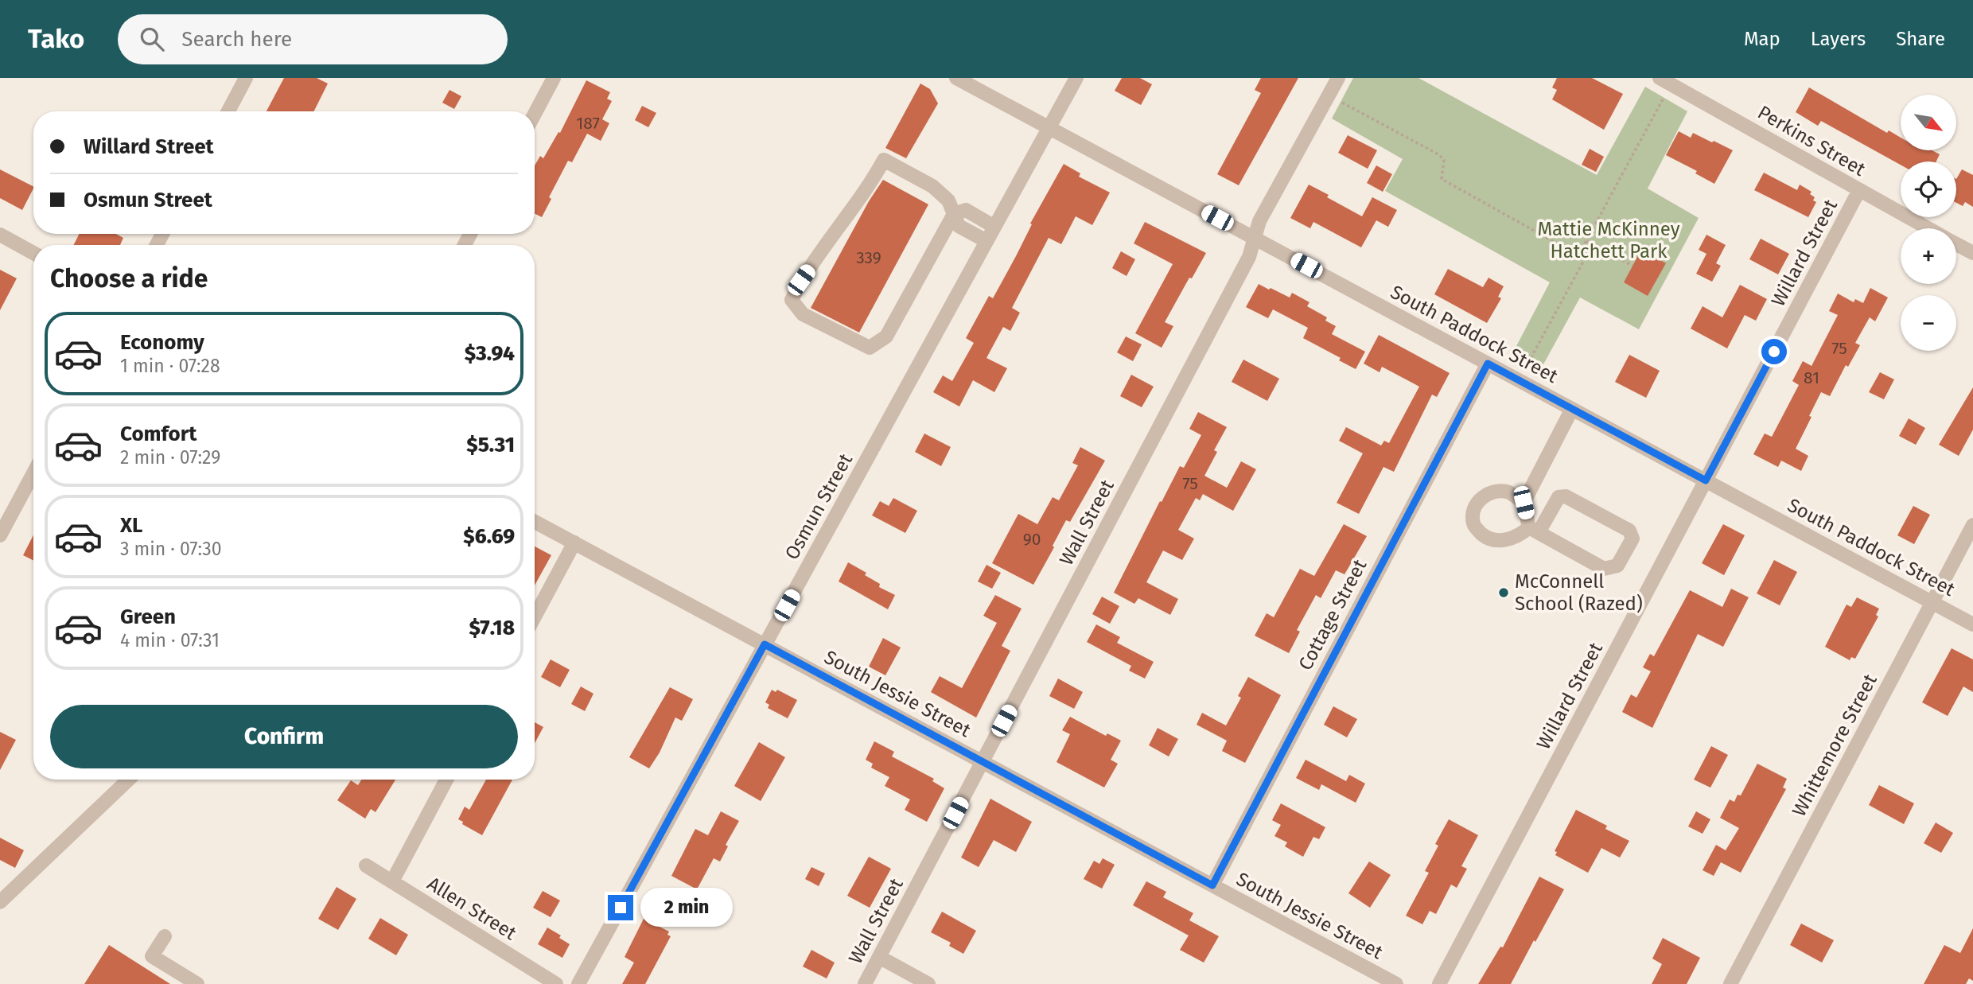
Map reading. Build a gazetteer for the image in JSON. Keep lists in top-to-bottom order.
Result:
{
  "streets": {
    "street": [
      "Perkins Street",
      "Willard Street",
      "South Paddock Street",
      "Osmun Street",
      "Wall Street",
      "Cottage Street",
      "South Jessie Street",
      "Whittemore Street",
      "Allen Street"
    ]
  },
  "crossings": [
    ["Perkins Street", "Willard Street"],
    ["Willard Street", "South Paddock Street"],
    ["South Paddock Street", "Osmun Street"],
    ["South Paddock Street", "Wall Street"],
    ["South Paddock Street", "Cottage Street"],
    ["South Paddock Street", "Whittemore Street"],
    ["Osmun Street", "South Jessie Street"],
    ["Wall Street", "South Jessie Street"],
    ["Cottage Street", "South Jessie Street"]
  ],
  "parks": ["Mattie McKinney Hatchett Park"],
  "places": ["McConnell School (Razed)"],
  "house_numbers": [
    "187",
    "339",
    "75",
    "81",
    "75",
    "90"
  ],
  "north": "bottom right",
  "page": {
    "header": "Tako",
    "search": "Search here",
    "nav": ["Map", "Layers", "Share"],
    "map_buttons": ["+", "−"],
    "banner": ["Willard Street", "Osmun Street"],
    "heading": "Choose a ride",
    "list": [
      {
        "name": "Economy",
        "note": "1 min · 07:28",
        "value": "$3.94"
      },
      {
        "name": "Comfort",
        "note": "2 min · 07:29",
        "value": "$5.31"
      },
      {
        "name": "XL",
        "note": "3 min · 07:30",
        "value": "$6.69"
      },
      {
        "name": "Green",
        "note": "4 min · 07:31",
        "value": "$7.18"
      }
    ],
    "buttons": "Confirm",
    "bubble": "2 min"
  }
}
